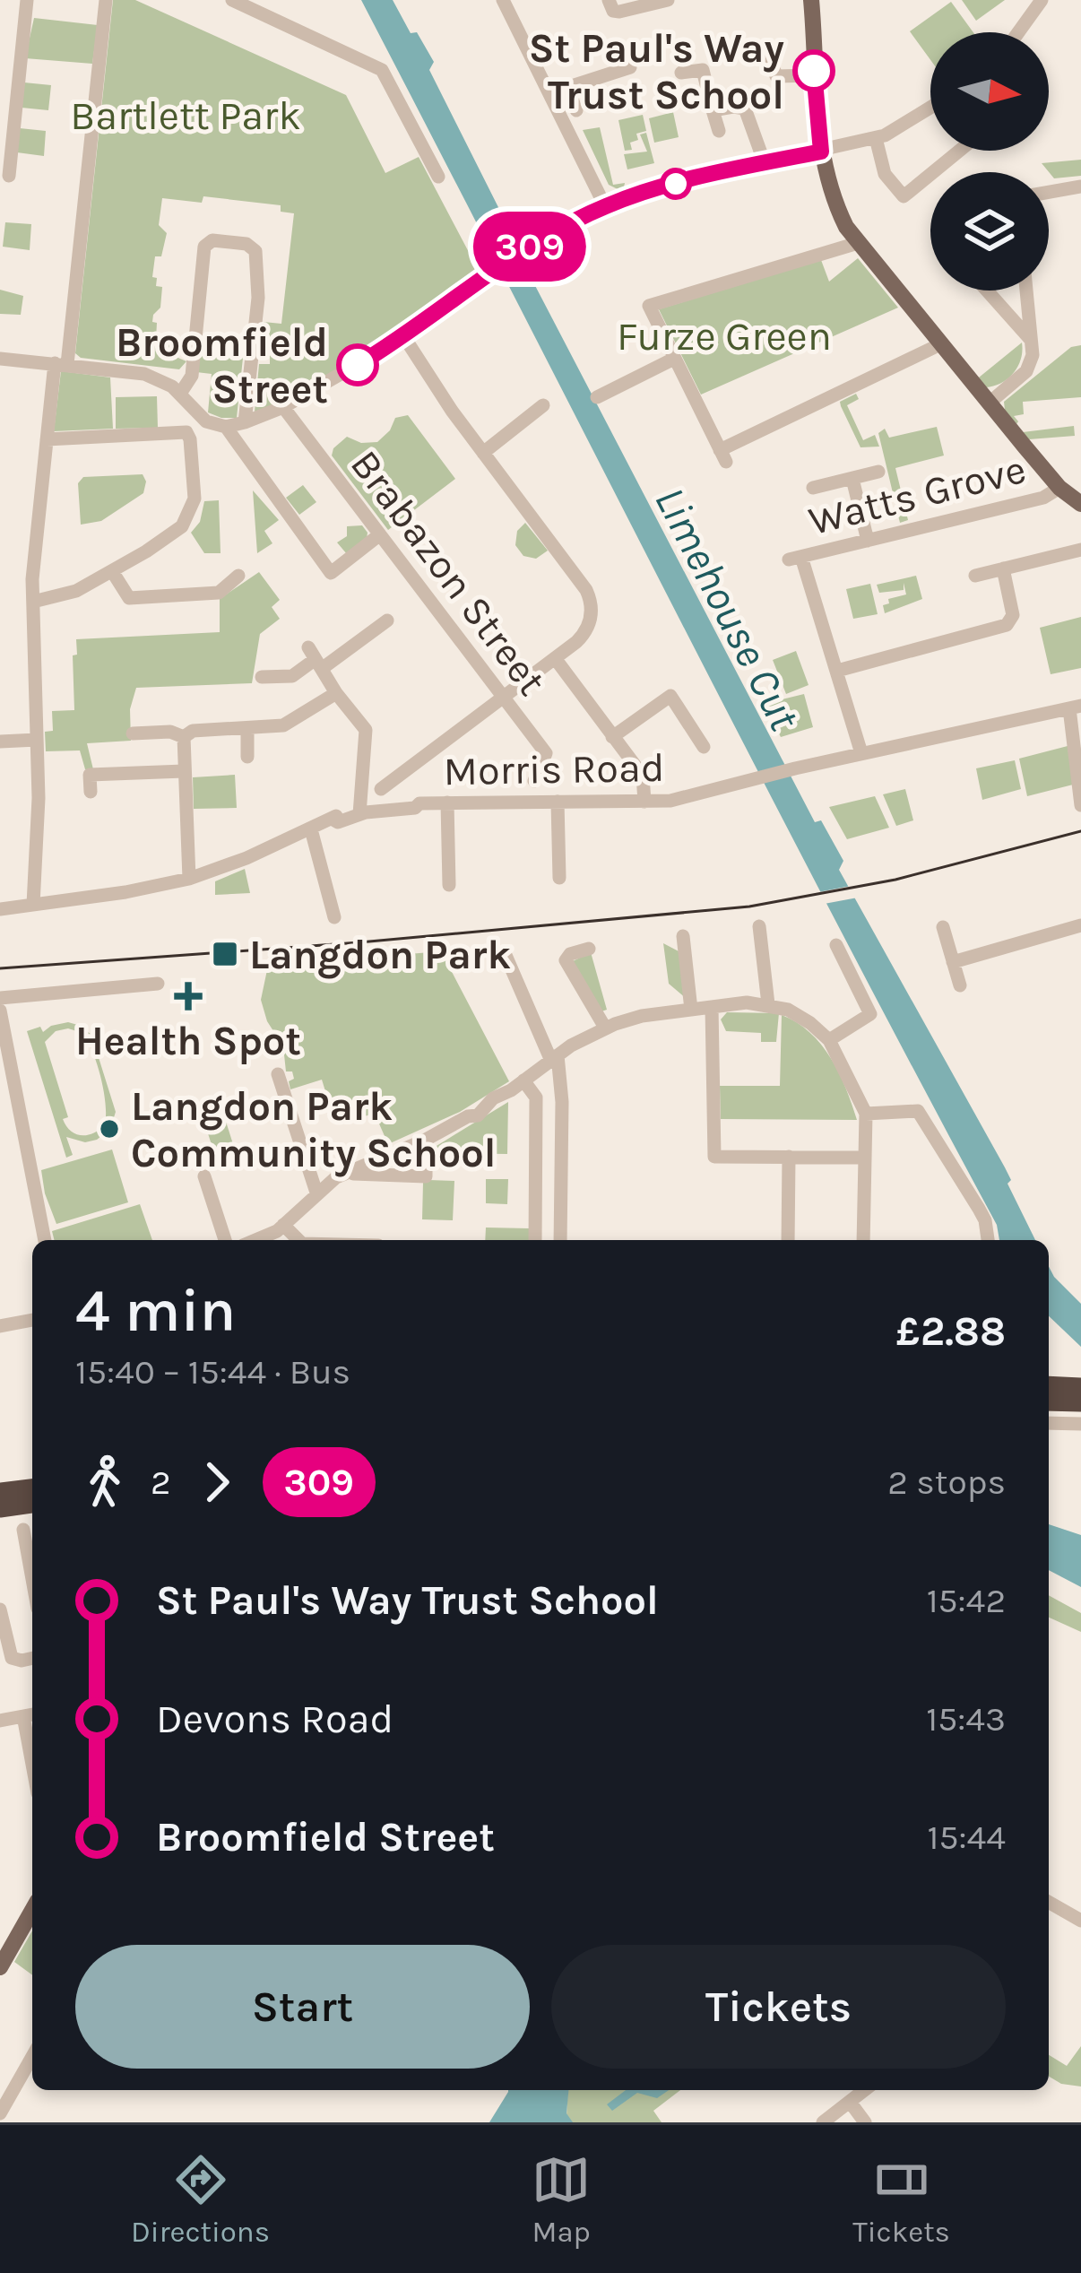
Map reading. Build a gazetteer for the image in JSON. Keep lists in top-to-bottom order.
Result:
{
  "streets": {
    "street": ["Watts Grove", "Brabazon Street", "Morris Road"]
  },
  "water": ["Limehouse Cut"],
  "parks": ["Bartlett Park", "Furze Green"],
  "places": {
    "other": ["St Paul's Way Trust School", "Broomfield Street", "Langdon Park Community School"],
    "transit": ["Langdon Park"],
    "health": ["Health Spot"]
  },
  "lines": ["bus line 309"],
  "north": "right",
  "page": {
    "on_map": "309",
    "heading": ["4 min", "15:40 – 15:44 · Bus", "£2.88"],
    "legs": ["2", "309", "2 stops"],
    "list": [
      {
        "name": "St Paul's Way Trust School",
        "value": "15:42"
      },
      {
        "name": "Devons Road",
        "value": "15:43"
      },
      {
        "name": "Broomfield Street",
        "value": "15:44"
      }
    ],
    "buttons": ["Start", "Tickets"],
    "tabs": ["Directions", "Map", "Tickets"]
  }
}
